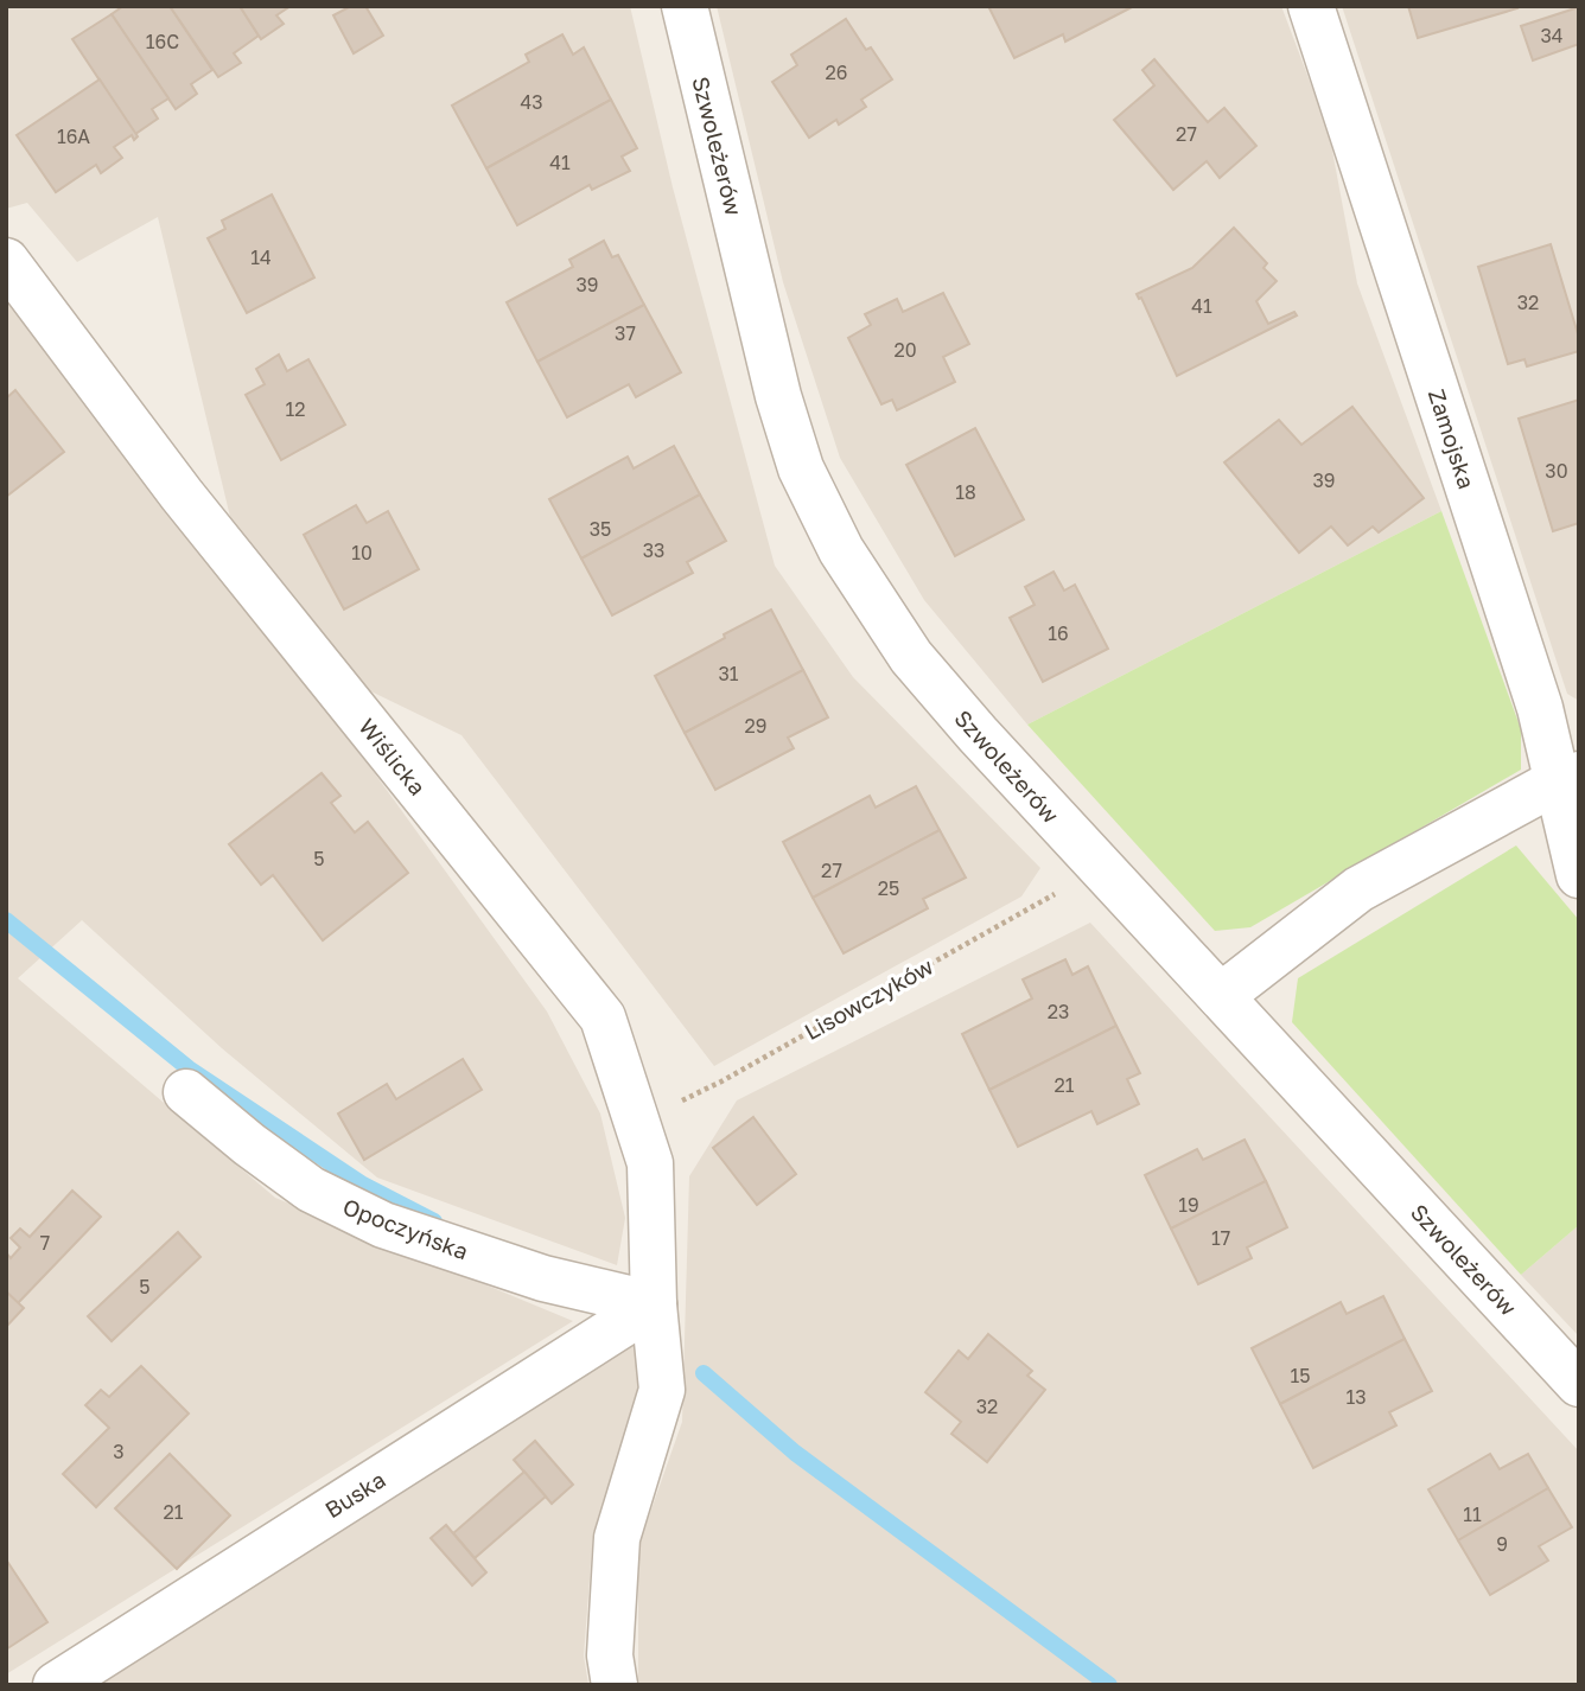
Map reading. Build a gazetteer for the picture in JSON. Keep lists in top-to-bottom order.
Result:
{
  "streets": {
    "street": [
      "Szwoleżerów",
      "Zamojska",
      "Wiślicka",
      "Opoczyńska",
      "Buska"
    ],
    "path": ["Lisowczyków"]
  },
  "crossings": [
    ["Szwoleżerów", "Lisowczyków"],
    ["Wiślicka", "Lisowczyków"],
    ["Wiślicka", "Opoczyńska"],
    ["Wiślicka", "Buska"],
    ["Opoczyńska", "Buska"]
  ],
  "house_numbers": [
    "34",
    "16C",
    "26",
    "43",
    "27",
    "16A",
    "41",
    "14",
    "39",
    "32",
    "41",
    "37",
    "20",
    "12",
    "30",
    "39",
    "18",
    "35",
    "33",
    "10",
    "16",
    "31",
    "29",
    "5",
    "27",
    "25",
    "23",
    "21",
    "19",
    "17",
    "7",
    "5",
    "15",
    "13",
    "32",
    "3",
    "21",
    "11",
    "9"
  ]
}
